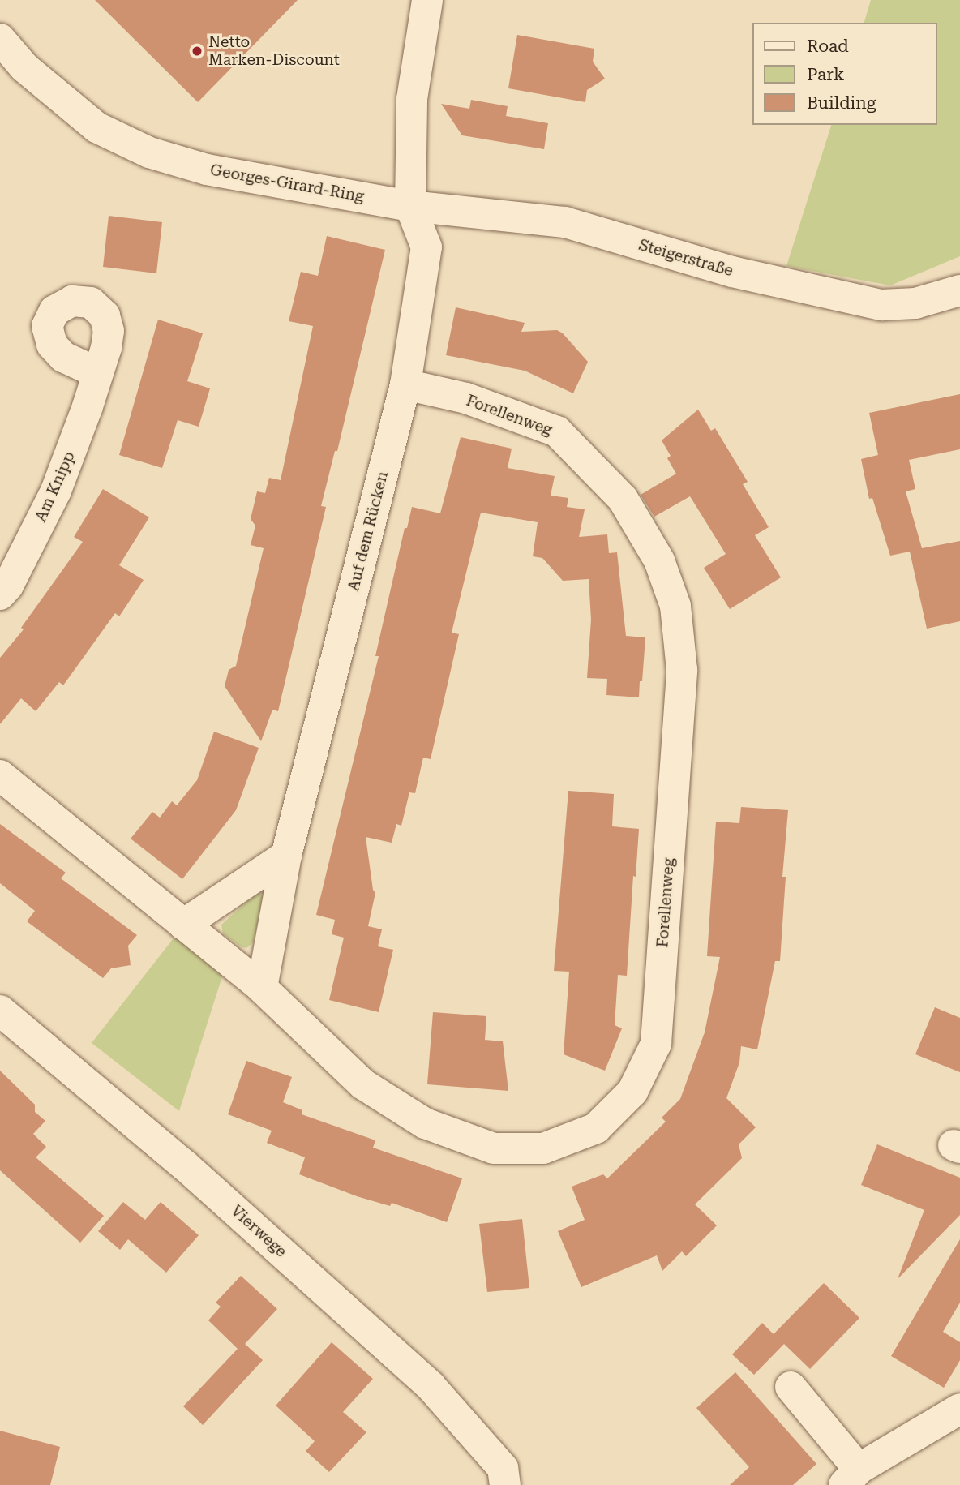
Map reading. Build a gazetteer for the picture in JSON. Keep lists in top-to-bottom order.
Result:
{
  "streets": {
    "street": [
      "Georges-Girard-Ring",
      "Steigerstraße",
      "Forellenweg",
      "Am Knipp",
      "Auf dem Rücken",
      "Vierwege"
    ]
  },
  "crossings": [
    ["Georges-Girard-Ring", "Steigerstraße"],
    ["Georges-Girard-Ring", "Auf dem Rücken"],
    ["Steigerstraße", "Auf dem Rücken"],
    ["Forellenweg", "Auf dem Rücken"]
  ],
  "places": ["Netto Marken-Discount"],
  "legend": ["Road", "Park", "Building"]
}
